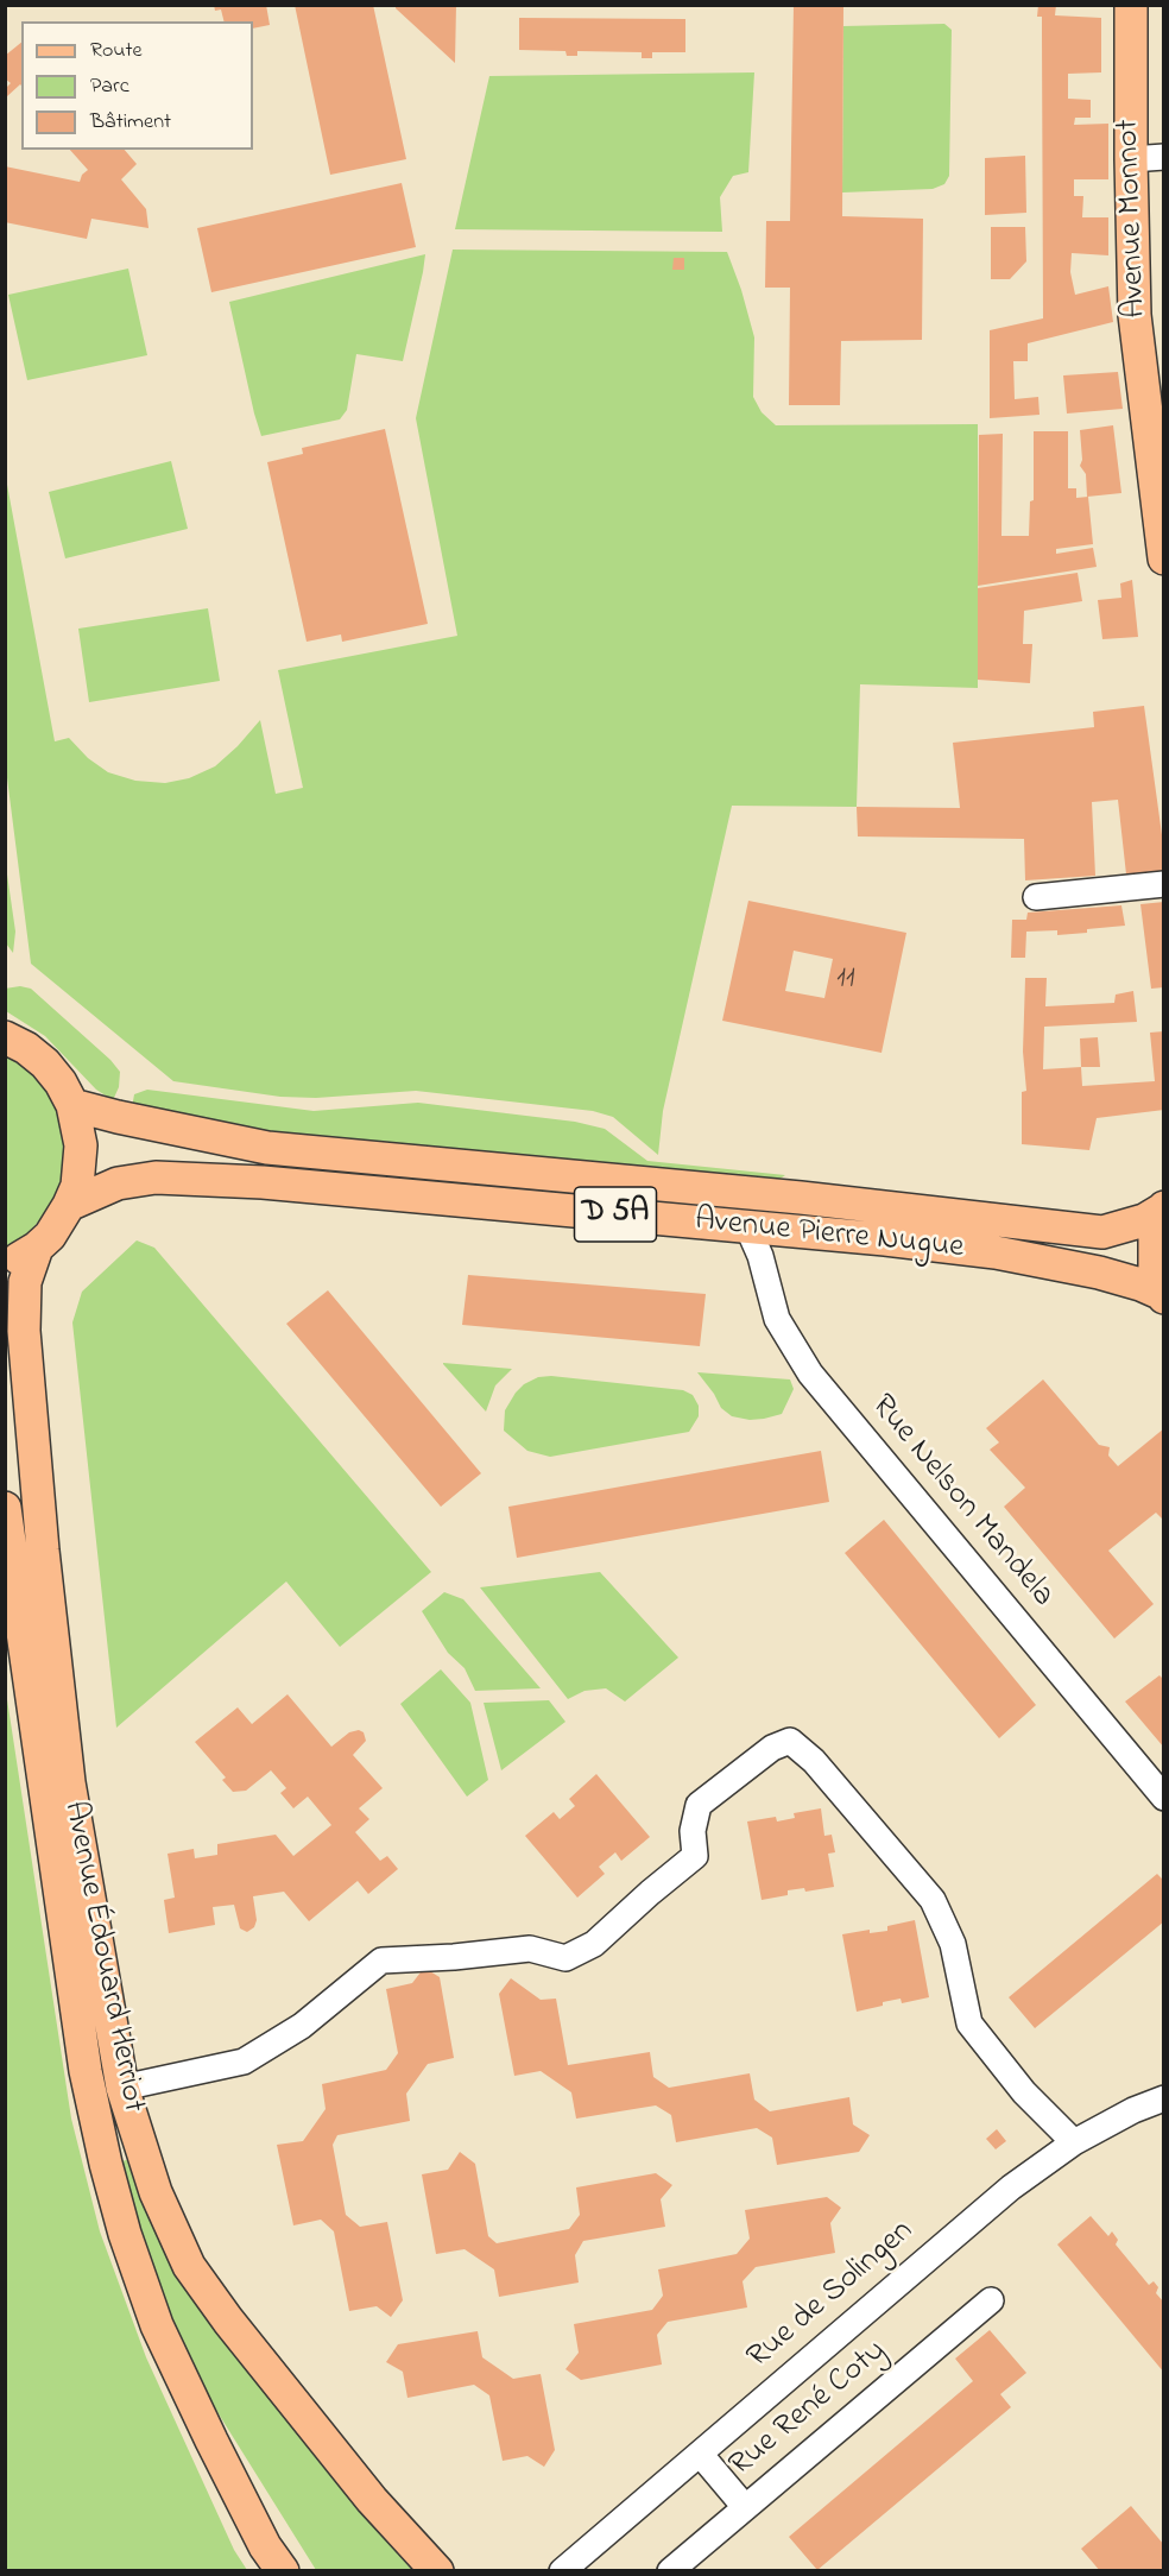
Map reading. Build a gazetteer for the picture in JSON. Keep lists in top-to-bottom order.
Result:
{
  "streets": {
    "main road": [
      "Avenue Monnot",
      "D 5A",
      "Avenue Pierre Nugue",
      "Avenue Édouard Herriot"
    ],
    "street": ["Rue Nelson Mandela", "Rue de Solingen", "Rue René Coty"]
  },
  "crossings": [
    ["Avenue Pierre Nugue", "Rue Nelson Mandela"]
  ],
  "house_numbers": ["11"],
  "legend": ["Route", "Parc", "Bâtiment"]
}
